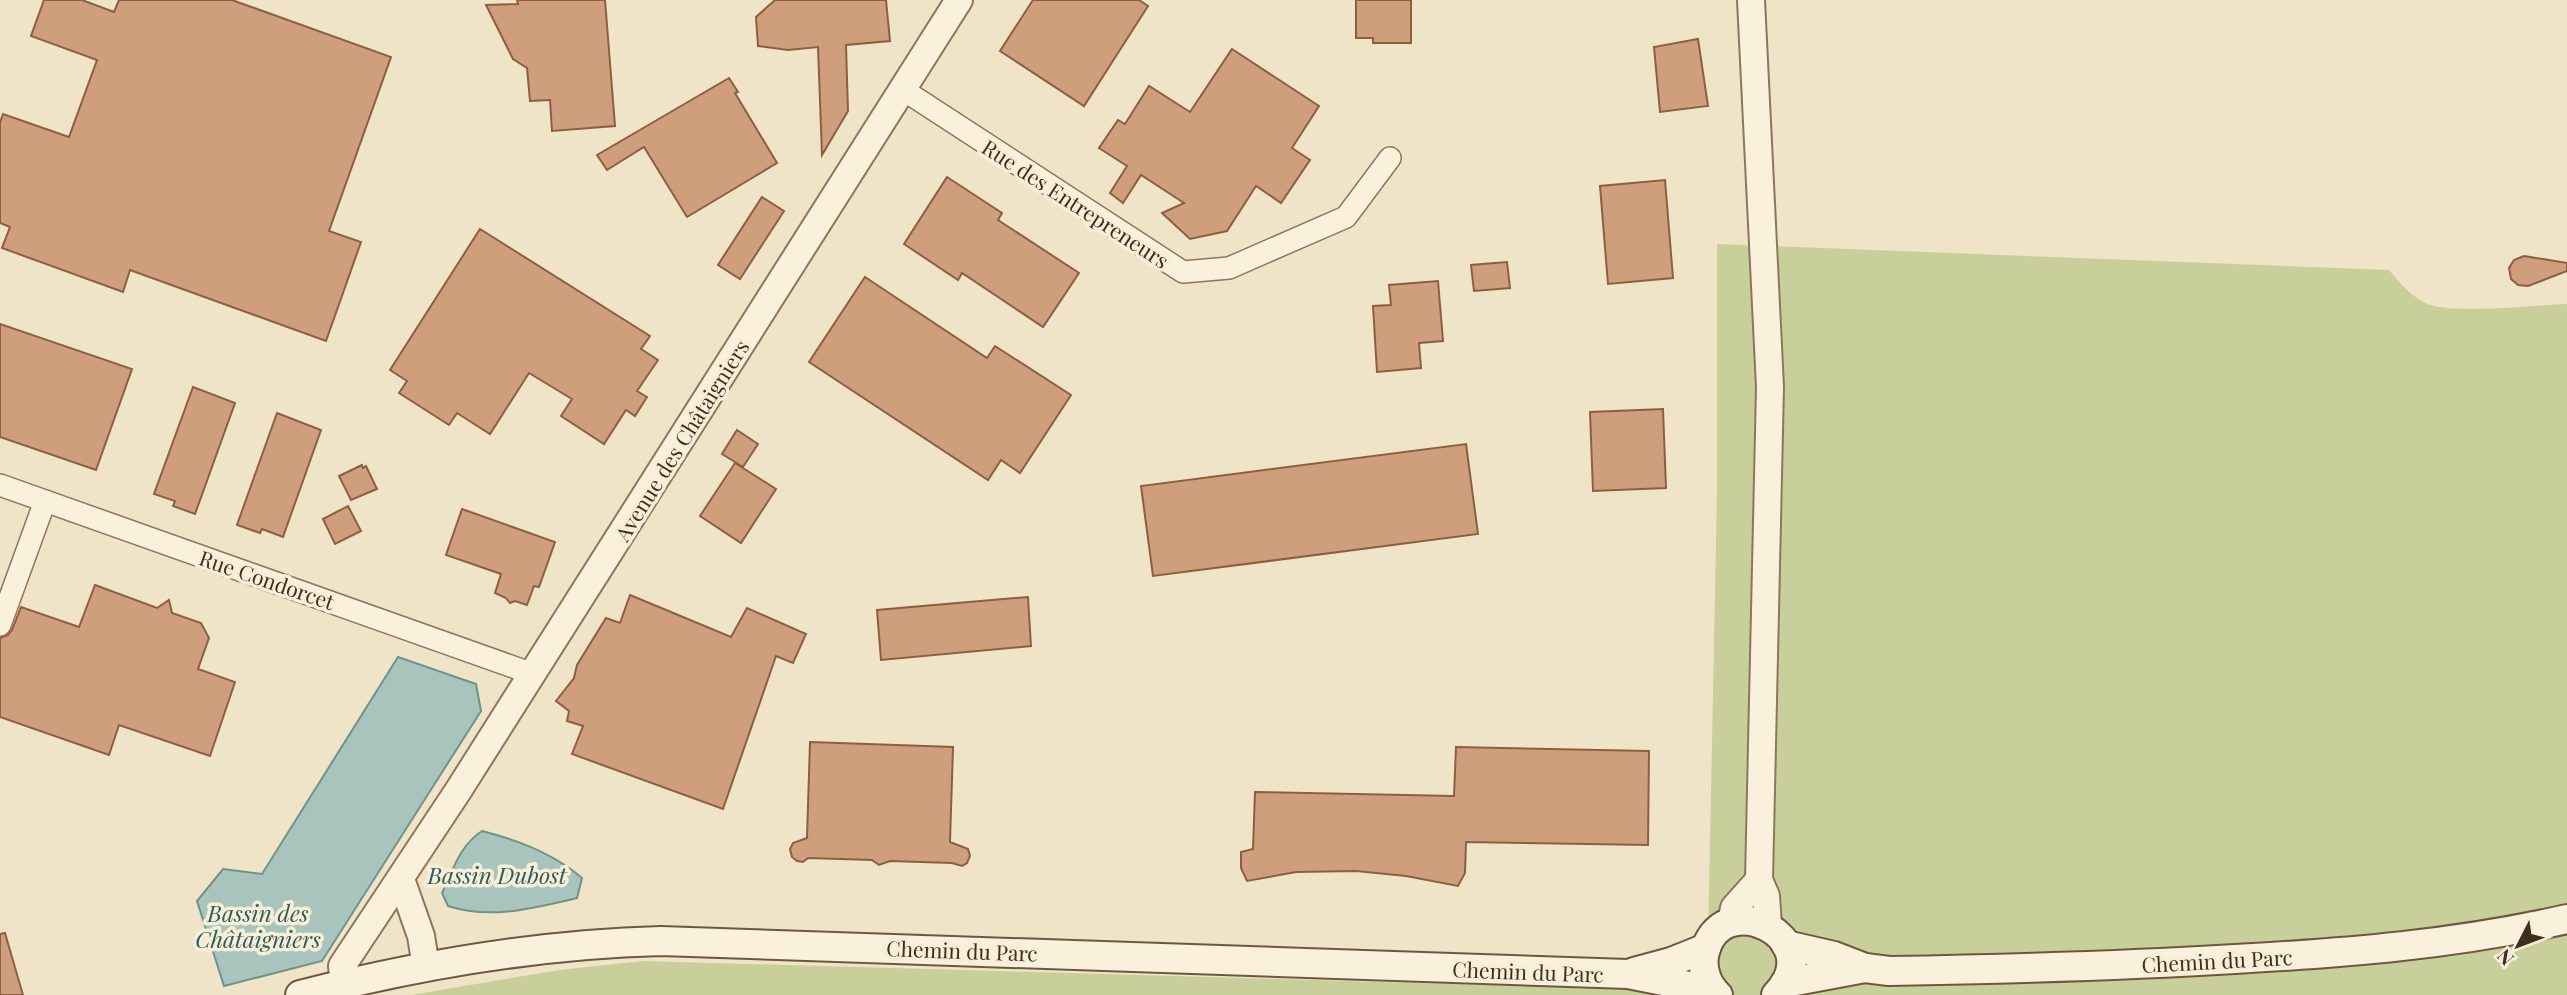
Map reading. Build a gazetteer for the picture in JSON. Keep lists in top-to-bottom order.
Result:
{
  "streets": {
    "main road": ["Chemin du Parc"],
    "street": ["Rue des Entrepreneurs", "Avenue des Châtaigniers", "Rue Condorcet"]
  },
  "crossings": [
    ["Rue des Entrepreneurs", "Avenue des Châtaigniers"],
    ["Avenue des Châtaigniers", "Rue Condorcet"],
    ["Avenue des Châtaigniers", "Chemin du Parc"]
  ],
  "water": ["Bassin Dubost", "Bassin des Châtaigniers"],
  "north": "bottom left"
}
